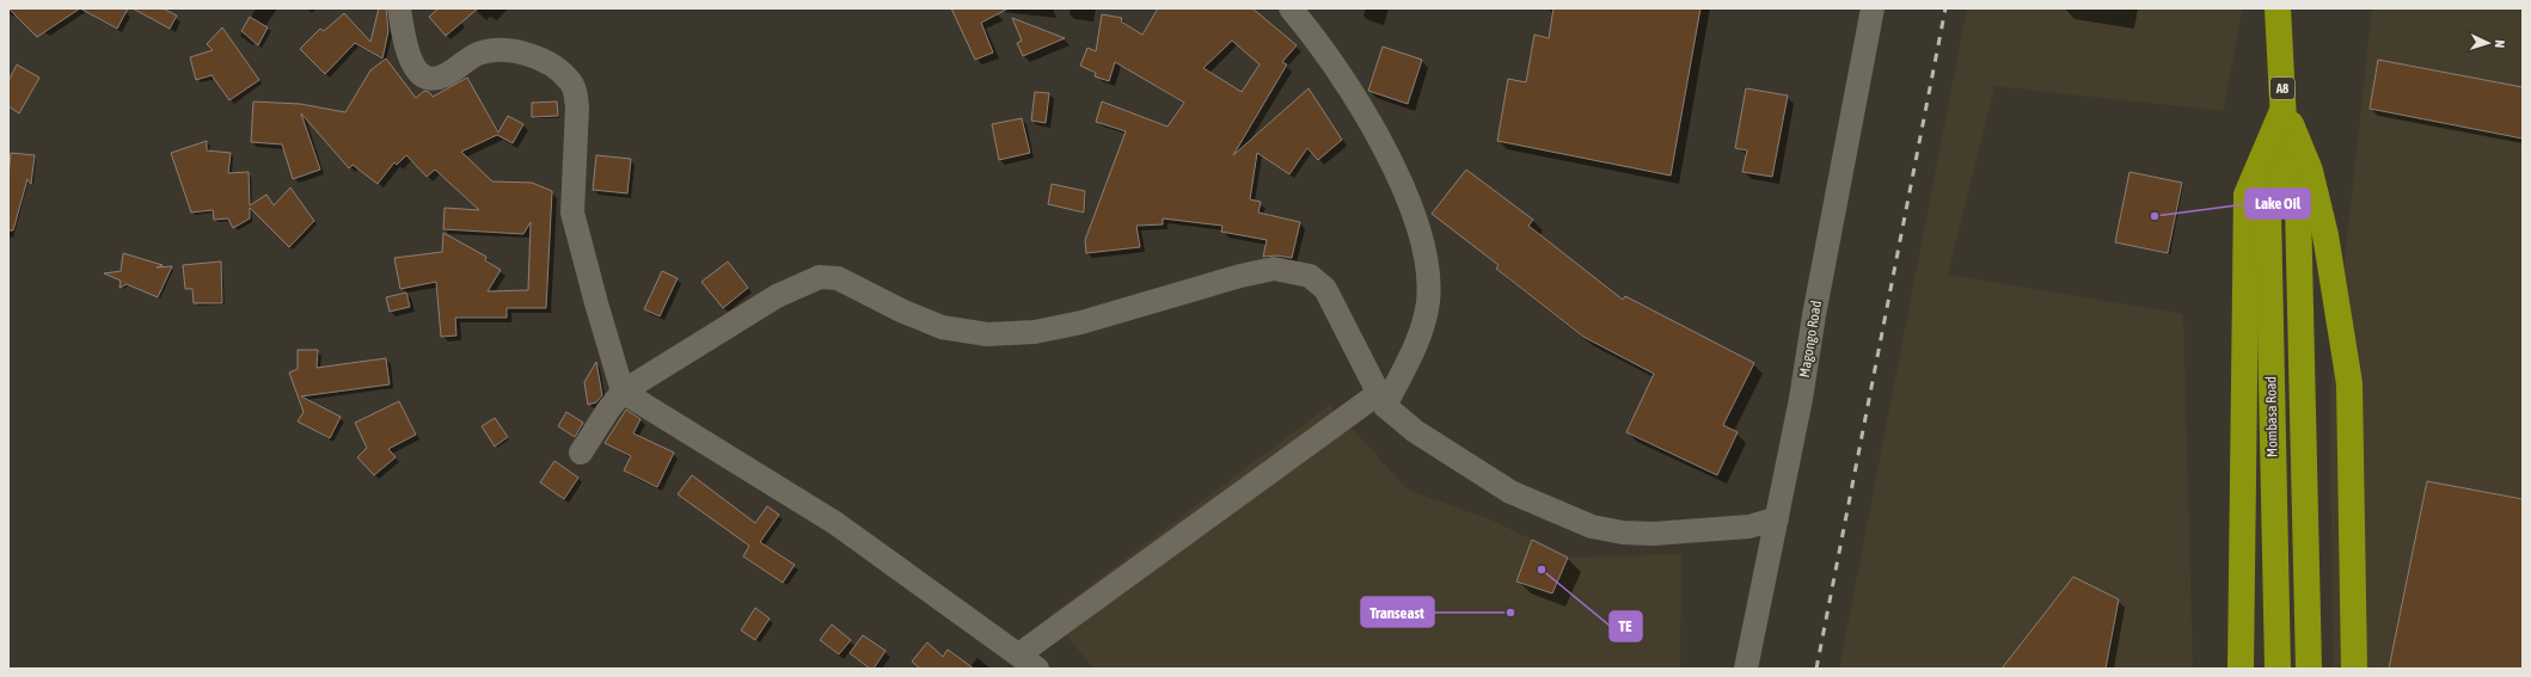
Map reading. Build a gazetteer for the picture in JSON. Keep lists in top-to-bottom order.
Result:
{
  "streets": {
    "highway": ["A8", "Mombasa Road"],
    "street": ["Magongo Road"]
  },
  "places": ["Lake Oil", "TE", "Transeast"],
  "north": "right"
}
